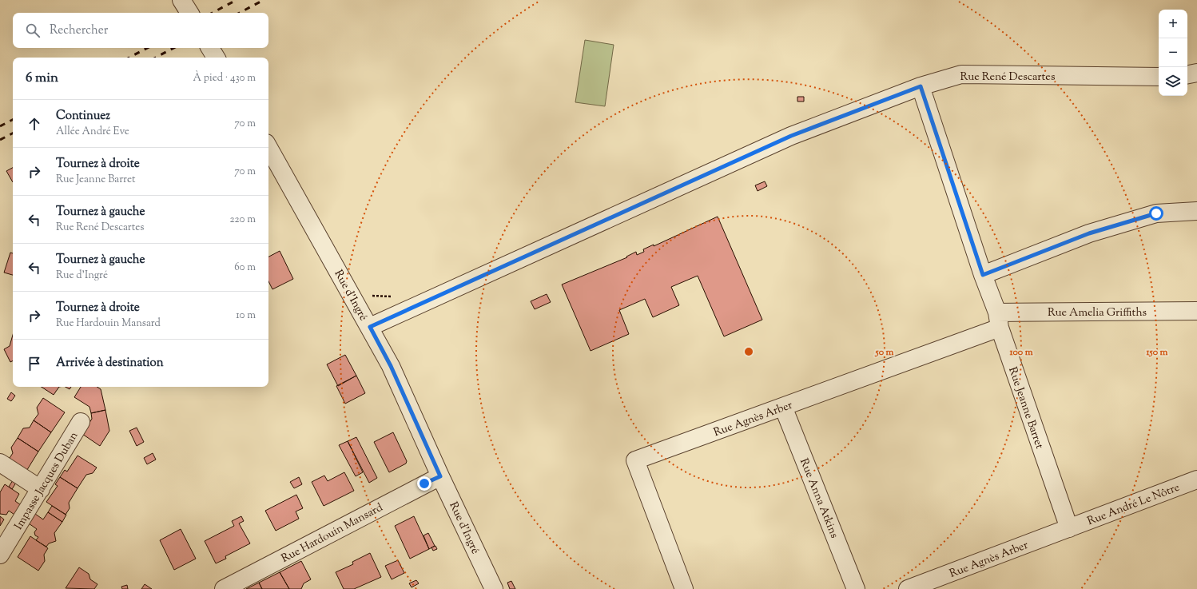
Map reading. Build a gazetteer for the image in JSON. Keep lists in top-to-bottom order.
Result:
{
  "streets": {
    "street": [
      "Rue René Descartes",
      "Rue d'Ingré",
      "Rue Amelia Griffiths",
      "Rue Jeanne Barret",
      "Rue Agnès Arber",
      "Impasse Jacques Duban",
      "Rue Anna Atkins",
      "Rue André Le Nôtre",
      "Rue Hardouin Mansard"
    ]
  },
  "crossings": [
    ["Rue René Descartes", "Rue d'Ingré"],
    ["Rue René Descartes", "Rue Jeanne Barret"],
    ["Rue d'Ingré", "Rue Hardouin Mansard"],
    ["Rue Amelia Griffiths", "Rue Jeanne Barret"],
    ["Rue Amelia Griffiths", "Rue Agnès Arber"],
    ["Rue Jeanne Barret", "Rue Agnès Arber"],
    ["Rue Jeanne Barret", "Rue André Le Nôtre"],
    ["Rue Agnès Arber", "Rue Anna Atkins"],
    ["Rue Agnès Arber", "Rue André Le Nôtre"]
  ],
  "page": {
    "map_buttons": ["+", "−"],
    "search": "Rechercher",
    "heading": ["6 min", "À pied · 430 m"],
    "list": [
      ["Continuez", "Allée André Eve", "70 m"],
      ["Tournez à droite", "Rue Jeanne Barret", "70 m"],
      ["Tournez à gauche", "Rue René Descartes", "220 m"],
      ["Tournez à gauche", "Rue d'Ingré", "60 m"],
      ["Tournez à droite", "Rue Hardouin Mansard", "10 m"],
      "Arrivée à destination"
    ]
  },
  "rings": ["50 m", "100 m", "150 m"]
}
